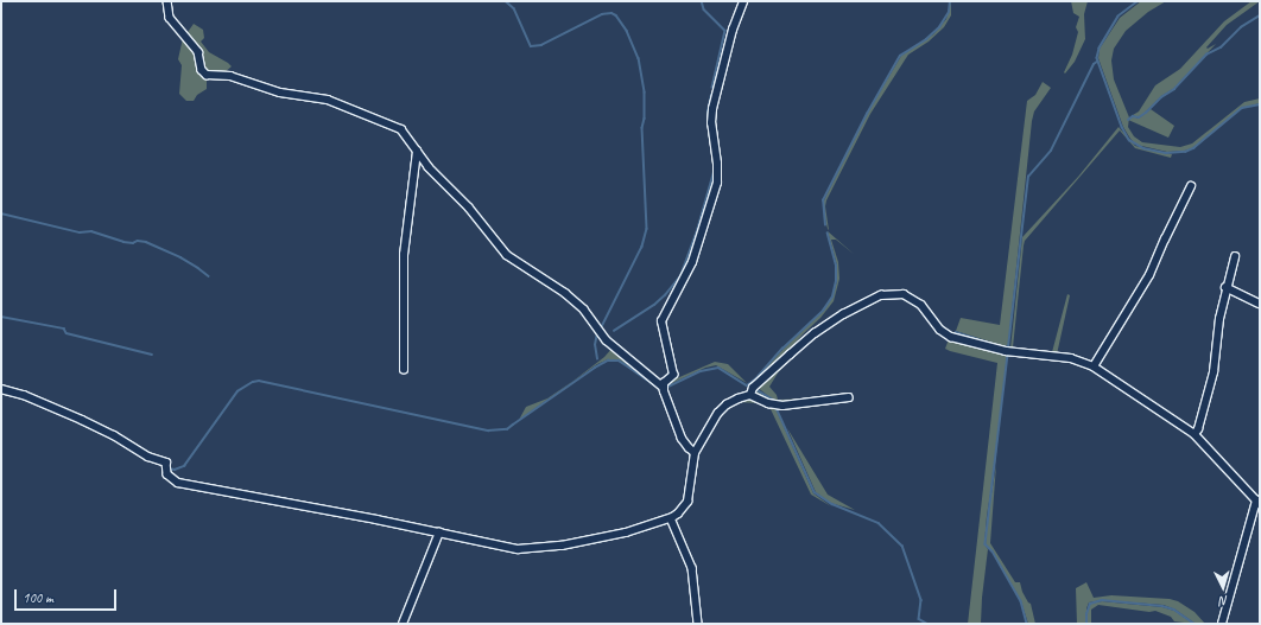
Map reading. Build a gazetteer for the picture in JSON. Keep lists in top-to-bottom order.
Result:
{
  "scale_bar": "100 m",
  "north": "bottom"
}
